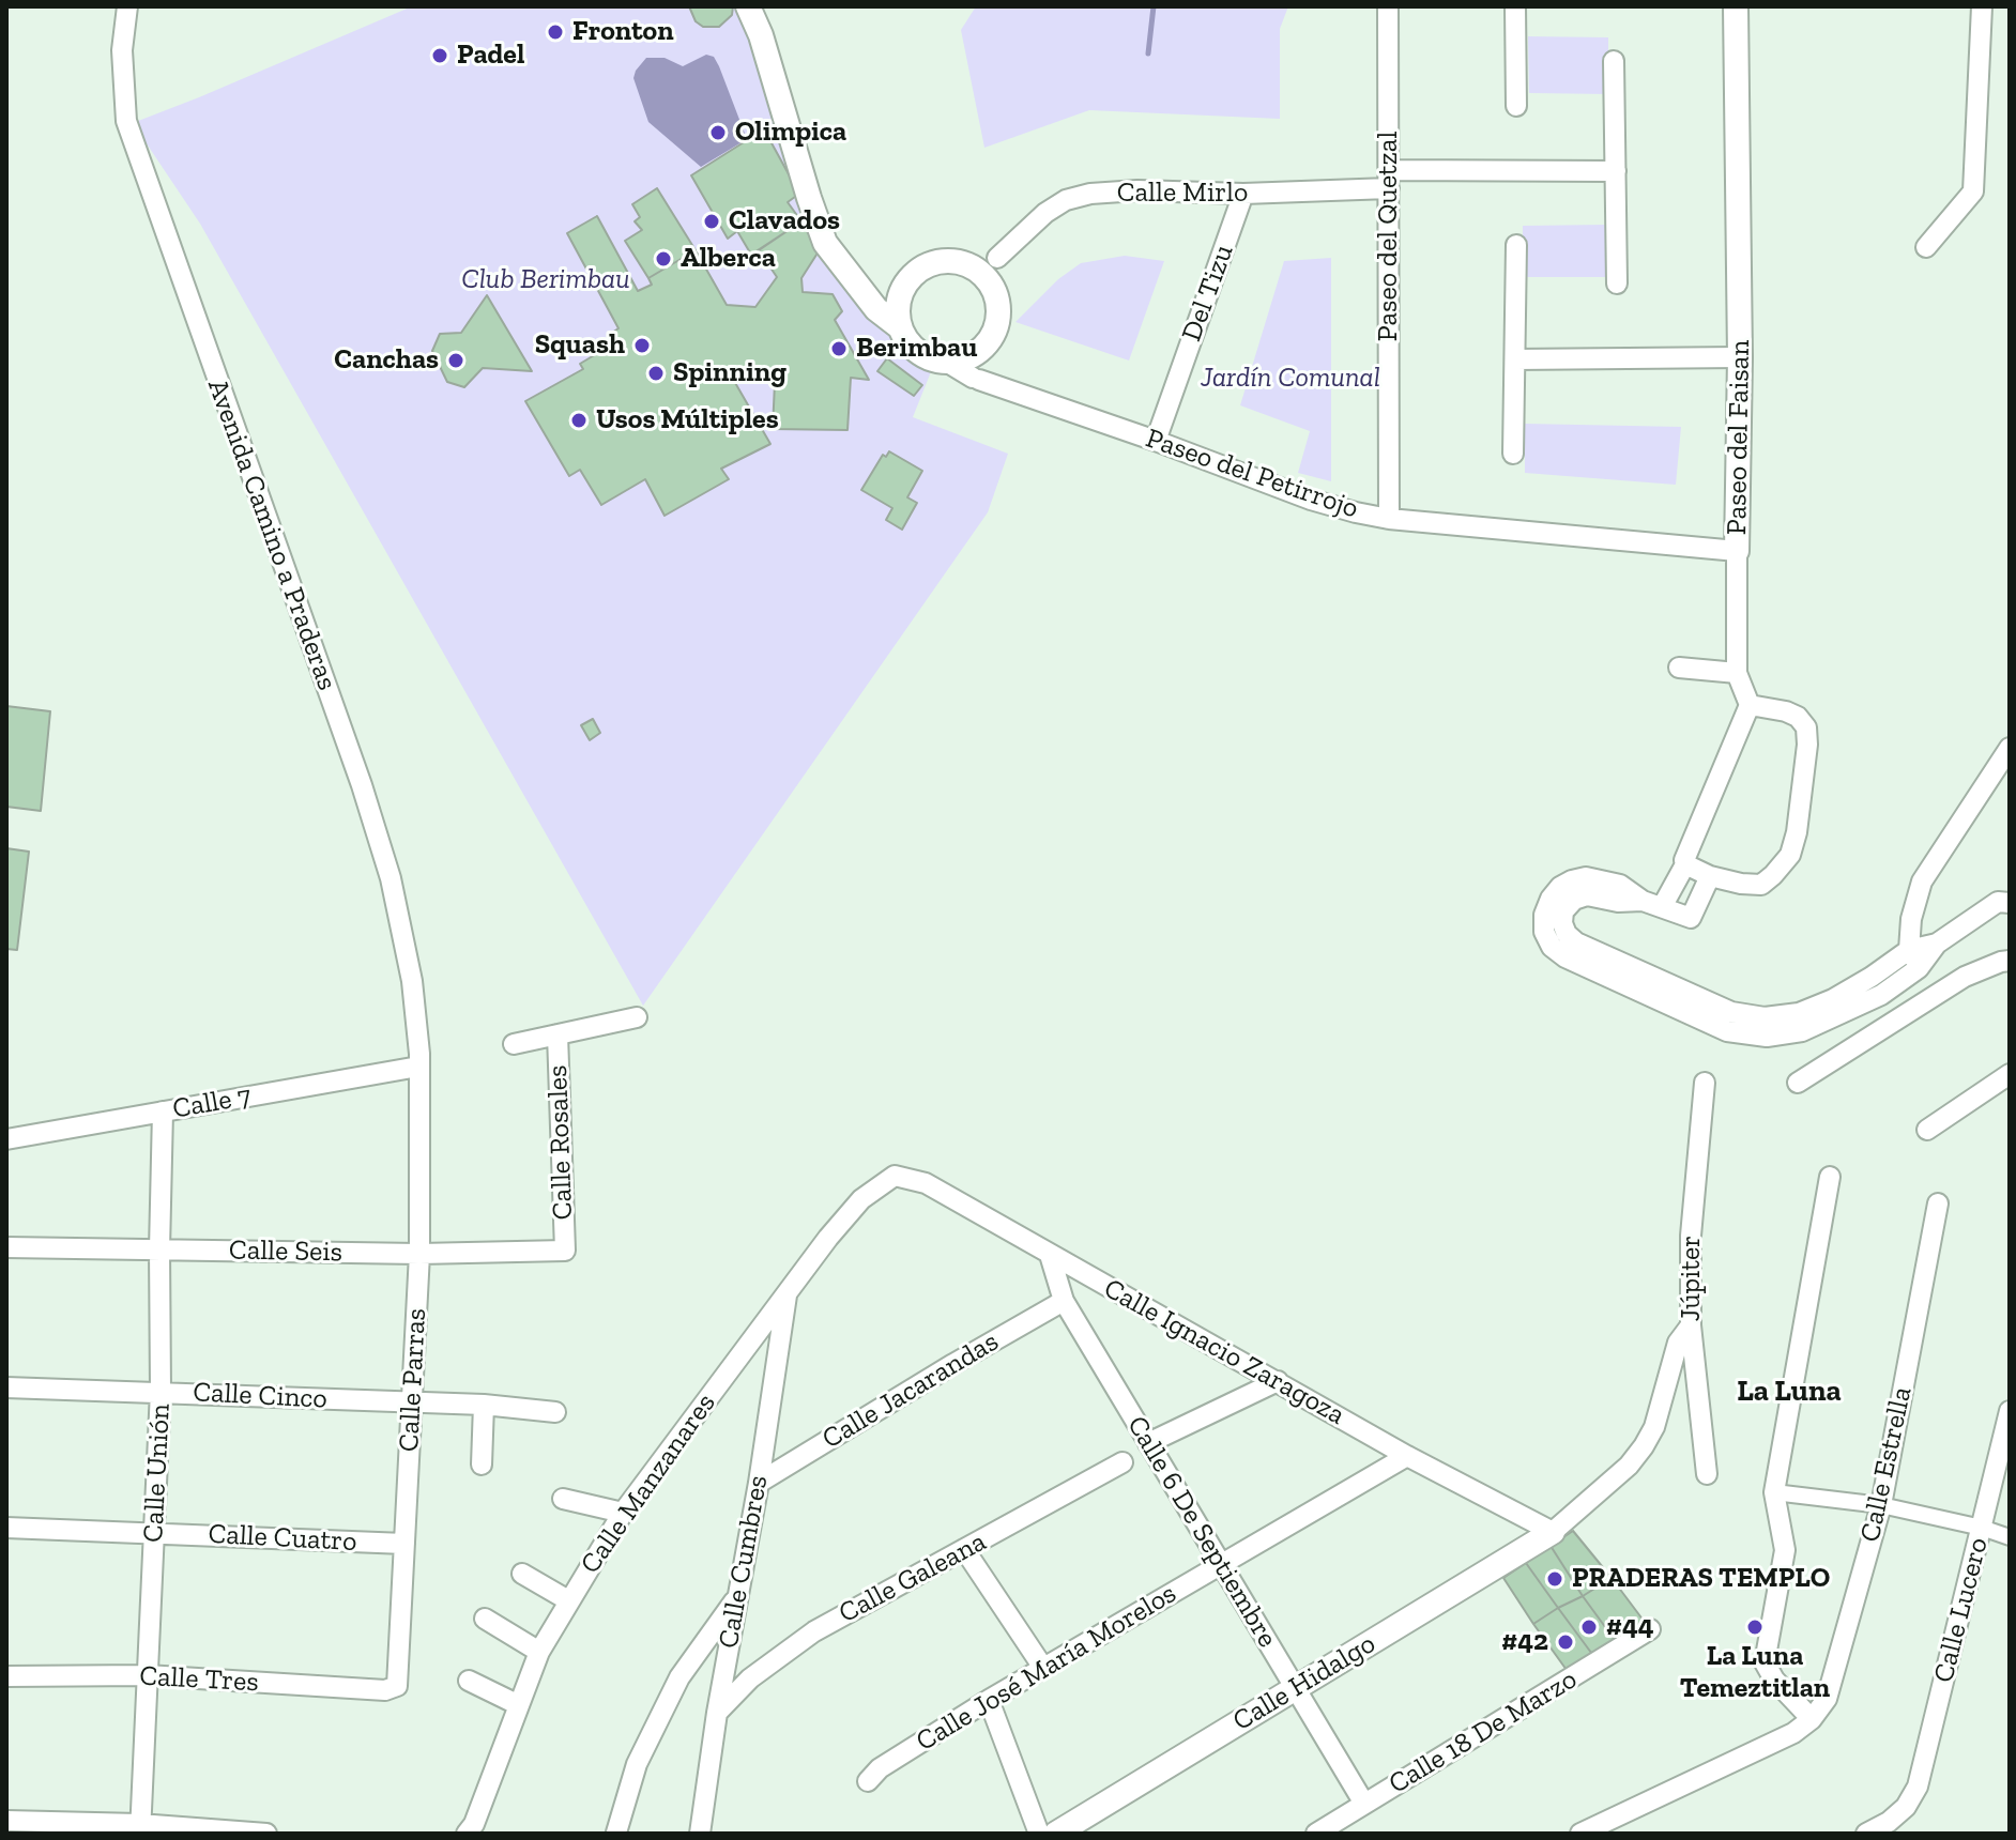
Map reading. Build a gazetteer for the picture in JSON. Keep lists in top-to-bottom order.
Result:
{
  "streets": {
    "street": [
      "Calle Mirlo",
      "Paseo del Quetzal",
      "Del Tizu",
      "Paseo del Faisan",
      "Paseo del Petirrojo",
      "Avenida Camino a Praderas",
      "Calle 7",
      "Calle Rosales",
      "Calle Seis",
      "Júpiter",
      "Calle Ignacio Zaragoza",
      "Calle Parras",
      "Calle Jacarandas",
      "Calle Cinco",
      "Calle Estrella",
      "Calle Unión",
      "Calle Manzanares",
      "Calle 6 De Septiembre",
      "Calle Cuatro",
      "Calle Cumbres",
      "Calle Galeana",
      "Calle Lucero",
      "Calle José María Morelos",
      "Calle Tres",
      "Calle Hidalgo",
      "Calle 18 De Marzo"
    ]
  },
  "crossings": [
    ["Calle Mirlo", "Paseo del Quetzal"],
    ["Calle Mirlo", "Del Tizu"],
    ["Calle Mirlo", "Paseo del Petirrojo"],
    ["Paseo del Quetzal", "Paseo del Petirrojo"],
    ["Del Tizu", "Paseo del Petirrojo"],
    ["Paseo del Faisan", "Paseo del Petirrojo"],
    ["Avenida Camino a Praderas", "Calle 7"],
    ["Avenida Camino a Praderas", "Calle Parras"],
    ["Calle 7", "Calle Parras"],
    ["Calle 7", "Calle Unión"],
    ["Calle Rosales", "Calle Seis"],
    ["Calle Seis", "Calle Parras"],
    ["Calle Seis", "Calle Unión"],
    ["Calle Ignacio Zaragoza", "Calle Manzanares"],
    ["Calle Ignacio Zaragoza", "Calle 6 De Septiembre"],
    ["Calle Ignacio Zaragoza", "Calle José María Morelos"],
    ["Calle Ignacio Zaragoza", "Calle Hidalgo"],
    ["Calle Parras", "Calle Cinco"],
    ["Calle Parras", "Calle Cuatro"],
    ["Calle Parras", "Calle Tres"],
    ["Calle Jacarandas", "Calle 6 De Septiembre"],
    ["Calle Jacarandas", "Calle Cumbres"],
    ["Calle Cinco", "Calle Unión"],
    ["Calle Unión", "Calle Cuatro"],
    ["Calle Unión", "Calle Tres"],
    ["Calle Manzanares", "Calle Cumbres"],
    ["Calle 6 De Septiembre", "Calle José María Morelos"],
    ["Calle 6 De Septiembre", "Calle Hidalgo"],
    ["Calle 6 De Septiembre", "Calle 18 De Marzo"],
    ["Calle Cumbres", "Calle Galeana"]
  ],
  "districts": ["La Luna"],
  "parks": ["Club Berimbau", "Jardín Comunal"],
  "places": [
    "Fronton",
    "Padel",
    "Olimpica",
    "Clavados",
    "Alberca",
    "Squash",
    "Berimbau",
    "Canchas",
    "Spinning",
    "Usos Múltiples",
    "PRADERAS TEMPLO",
    "#44",
    "La Luna Temeztitlan",
    "#42"
  ]
}
